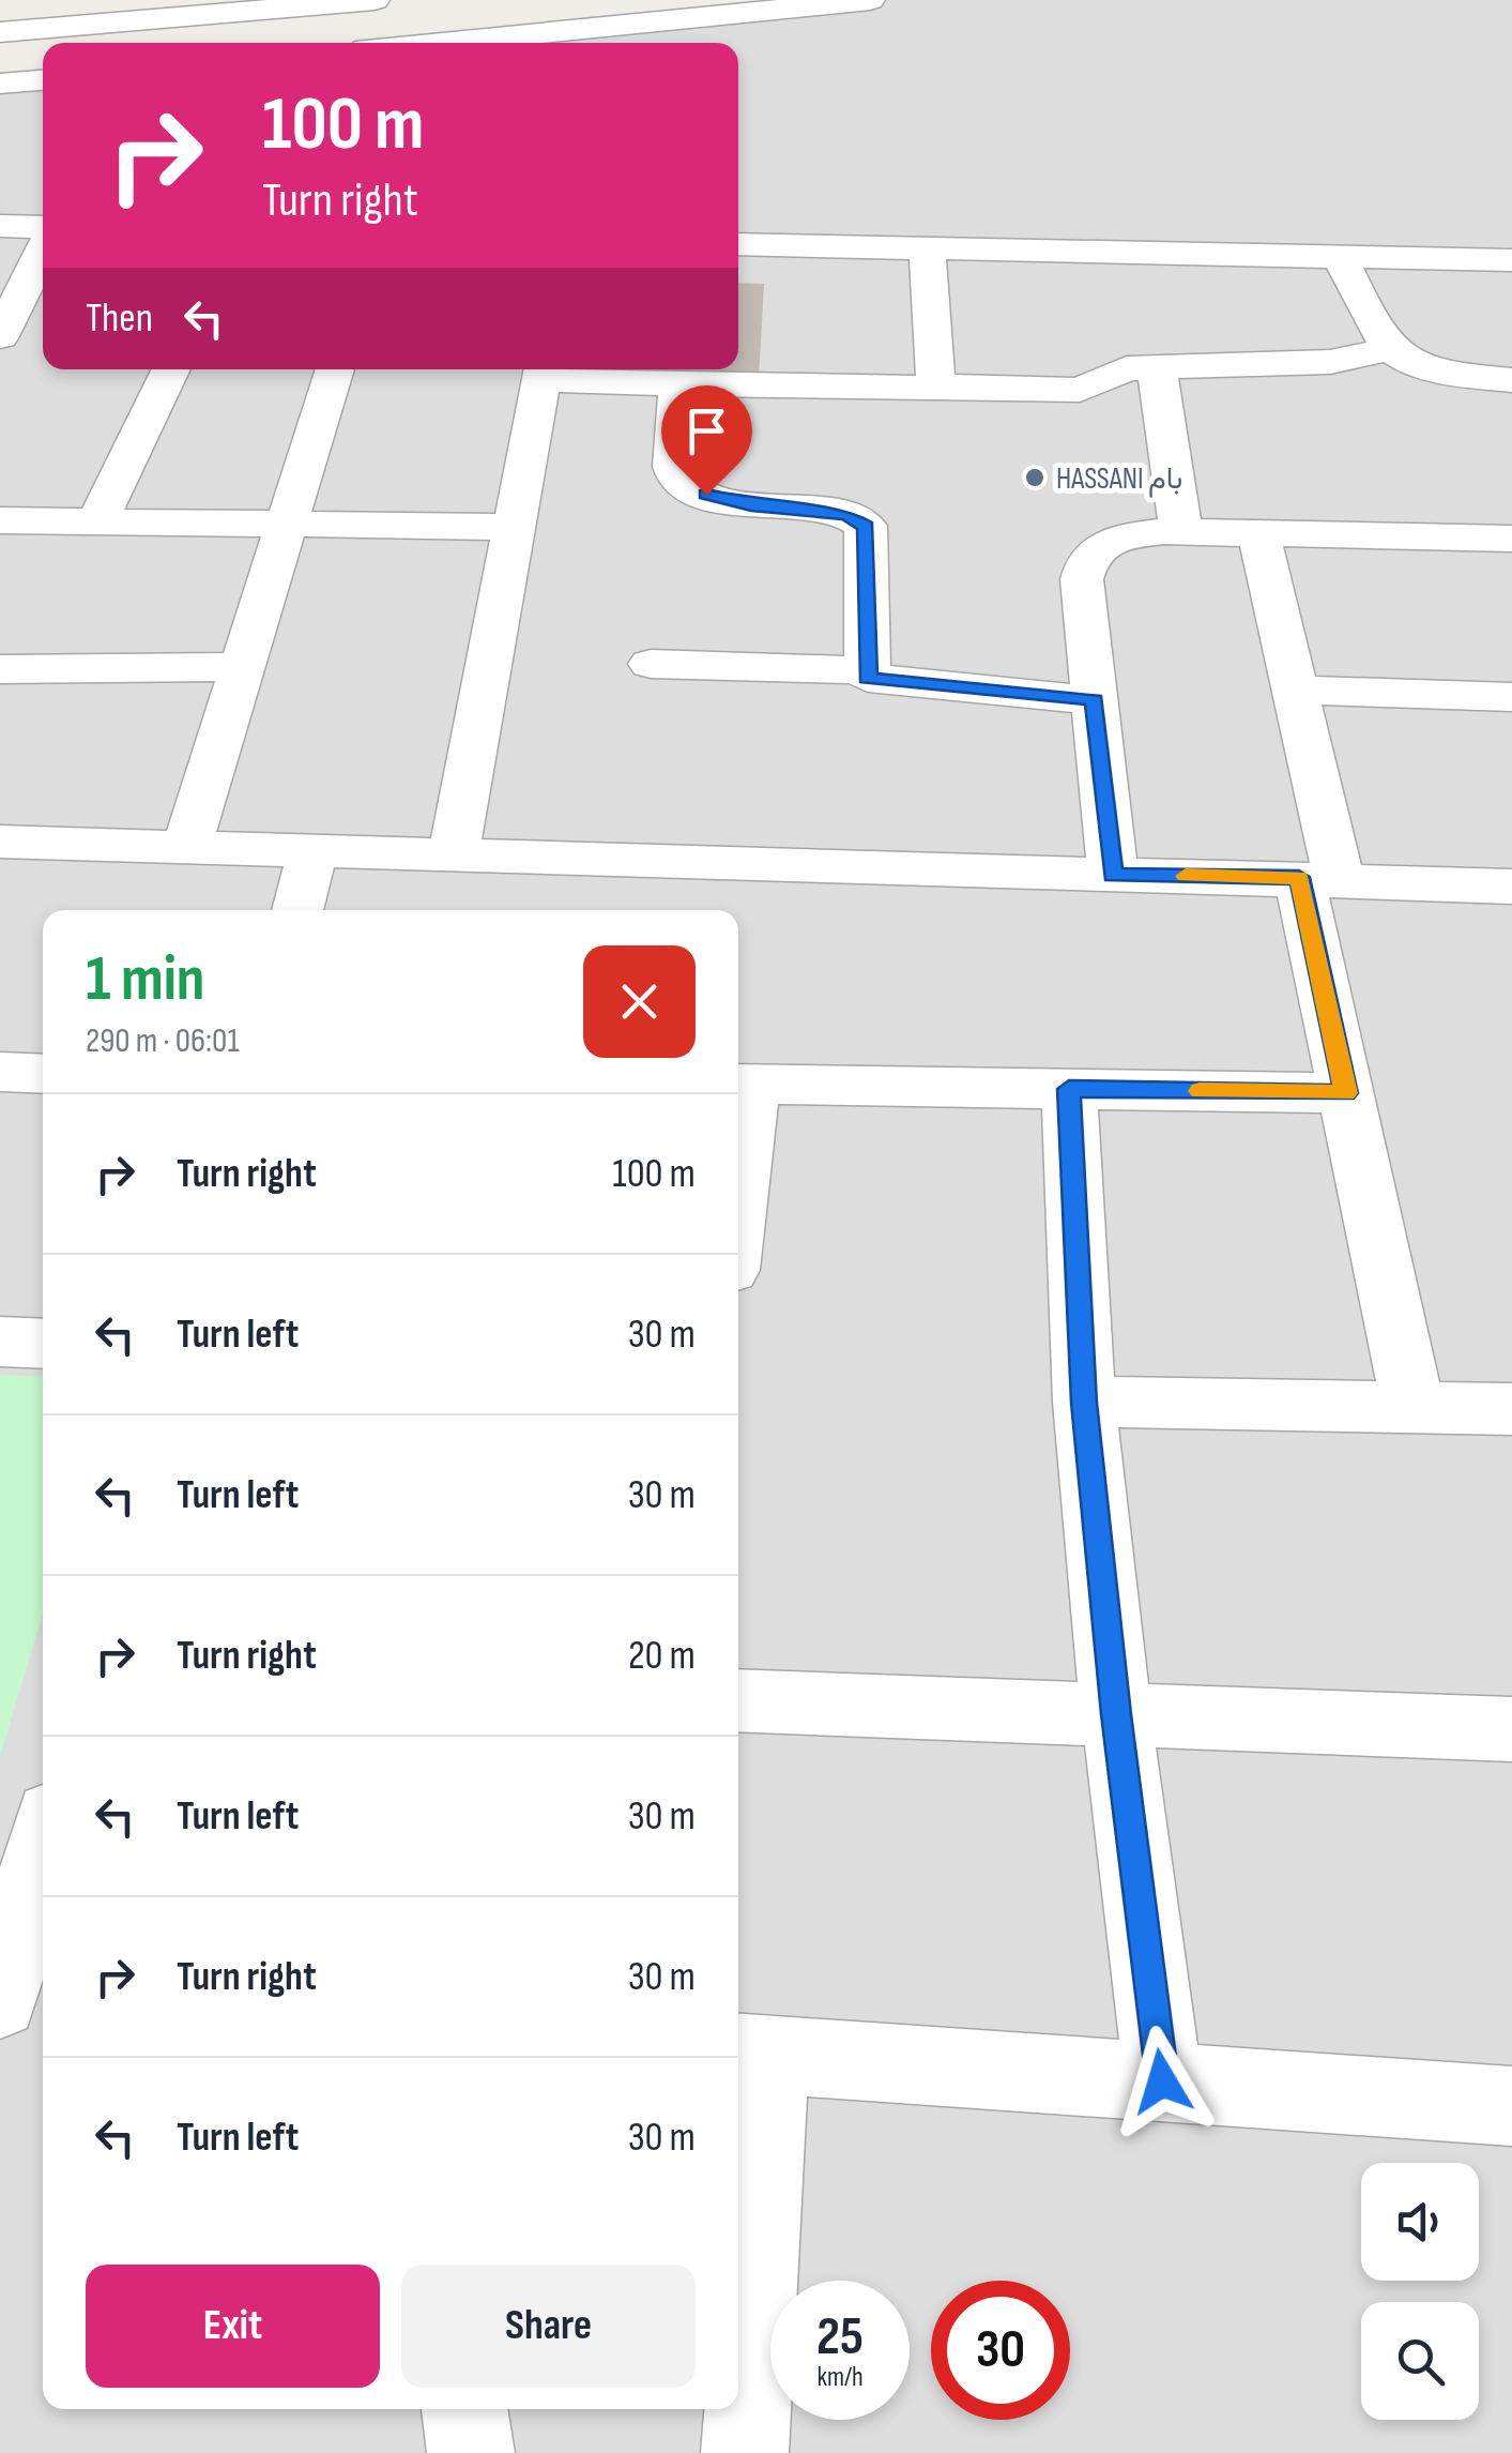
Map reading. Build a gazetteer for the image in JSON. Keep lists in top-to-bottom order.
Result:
{
  "places": ["HASSANI بام"],
  "page": {
    "turn": ["100 m", "Turn right"],
    "then": "Then",
    "heading": ["1 min", "290 m · 06:01"],
    "list": [
      {
        "name": "Turn right",
        "value": "100 m"
      },
      {
        "name": "Turn left",
        "value": "30 m"
      },
      {
        "name": "Turn left",
        "value": "30 m"
      },
      {
        "name": "Turn right",
        "value": "20 m"
      },
      {
        "name": "Turn left",
        "value": "30 m"
      },
      {
        "name": "Turn right",
        "value": "30 m"
      },
      {
        "name": "Turn left",
        "value": "30 m"
      }
    ],
    "buttons": ["Exit", "Share"],
    "speed": "25 km/h",
    "limit": "30"
  }
}
